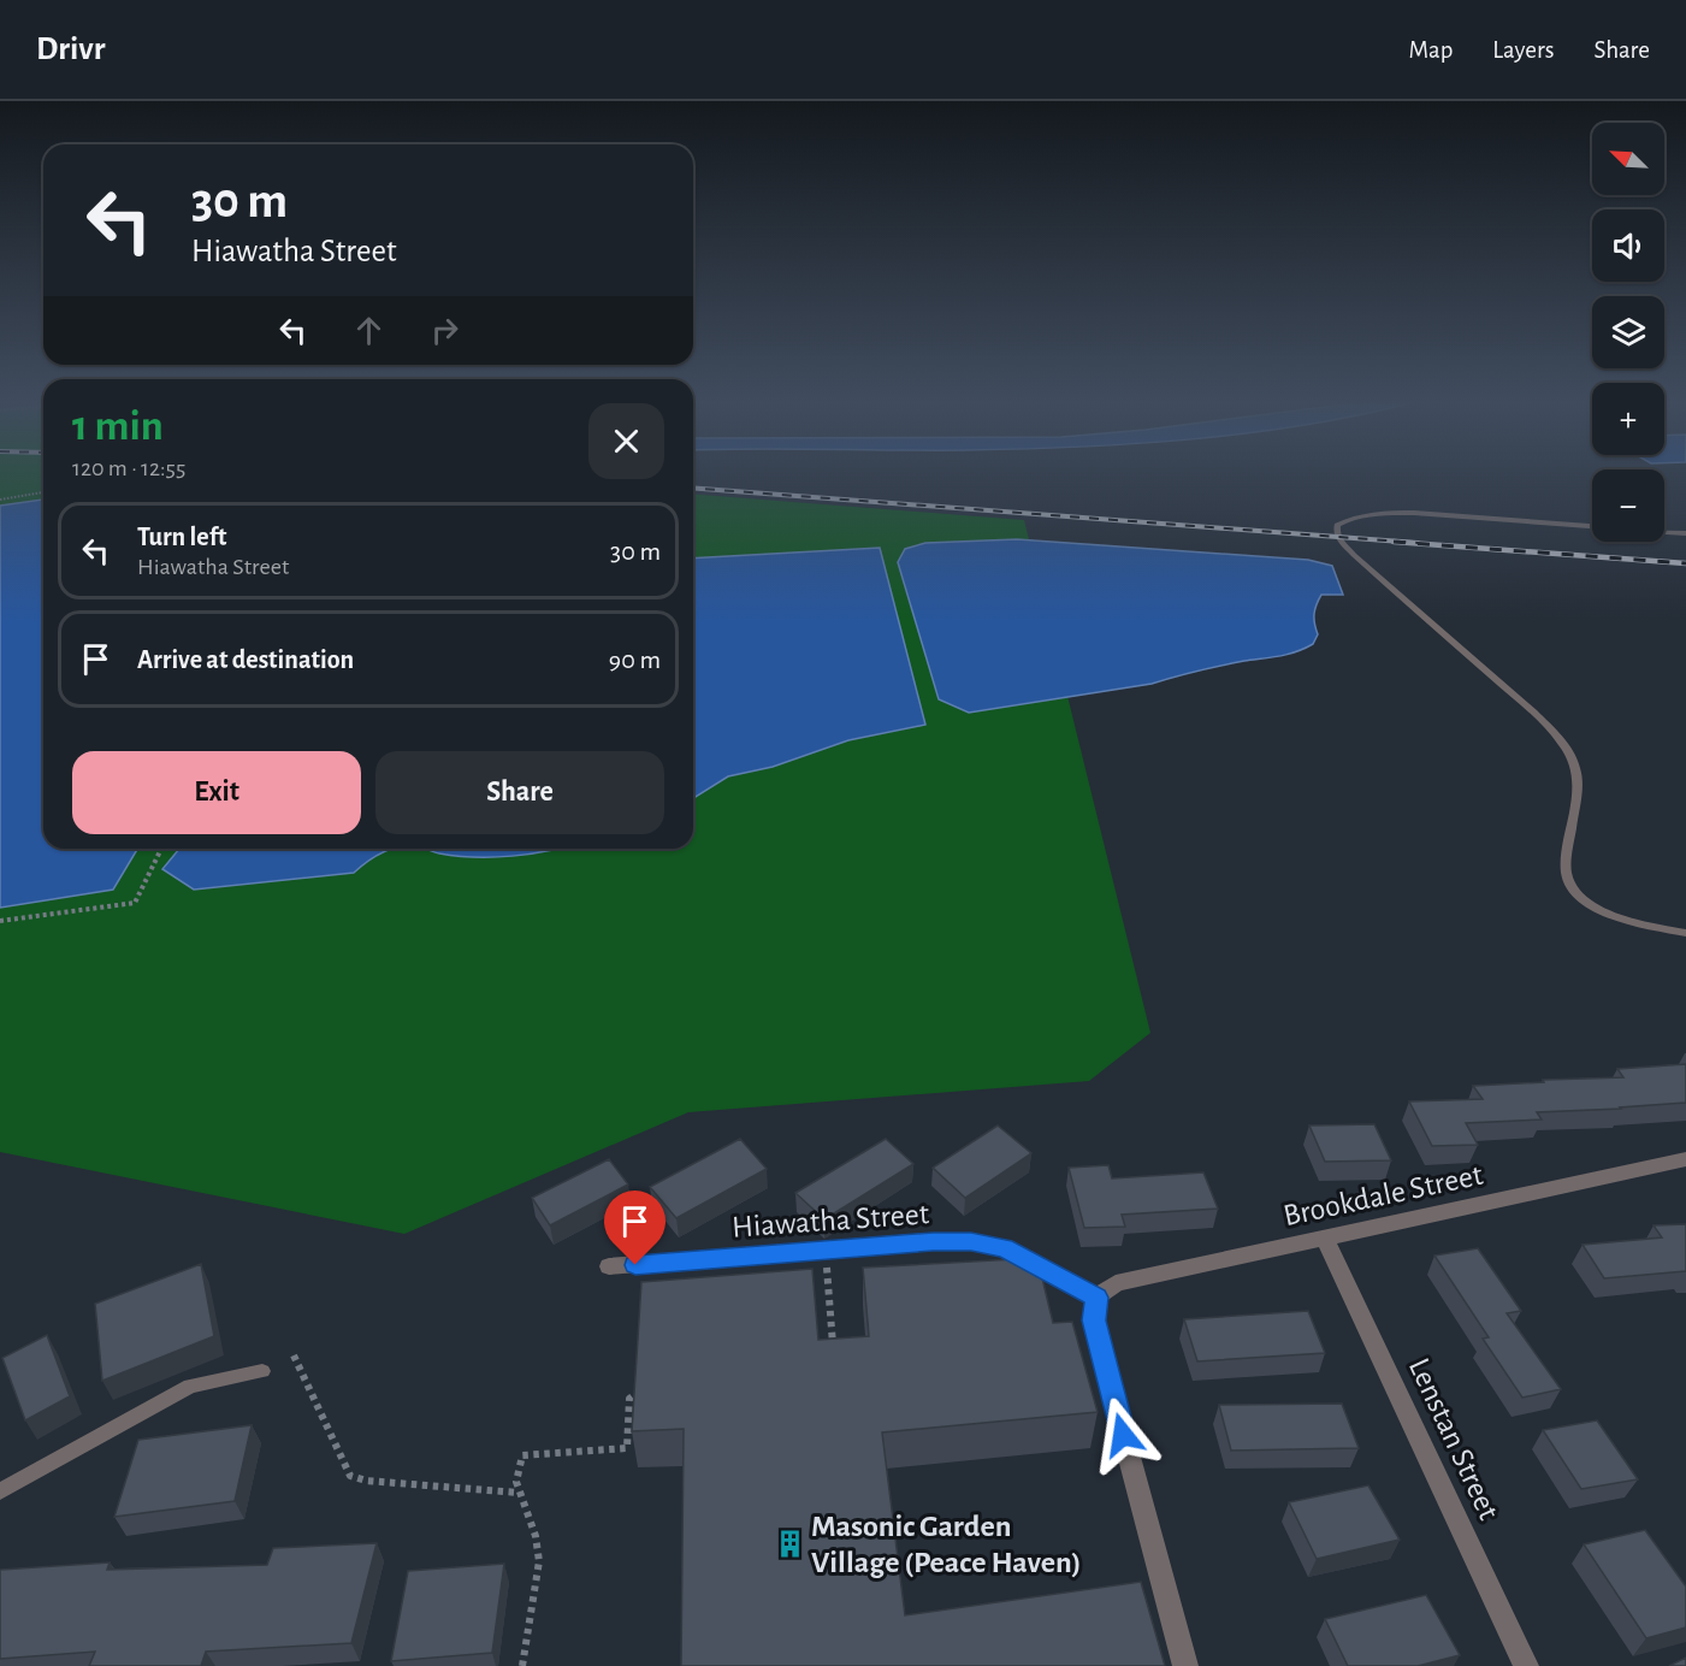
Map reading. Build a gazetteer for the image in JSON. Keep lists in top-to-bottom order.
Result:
{
  "streets": {
    "street": ["Brookdale Street", "Hiawatha Street", "Lenstan Street"]
  },
  "crossings": [
    ["Brookdale Street", "Hiawatha Street"],
    ["Brookdale Street", "Lenstan Street"]
  ],
  "places": {
    "building": ["Masonic Garden Village (Peace Haven)"]
  },
  "north": "top left",
  "page": {
    "header": "Drivr",
    "nav": ["Map", "Layers", "Share"],
    "map_buttons": ["+", "−"],
    "turn": ["30 m", "Hiawatha Street"],
    "heading": ["1 min", "120 m · 12:55"],
    "list": [
      {
        "name": "Turn left",
        "note": "Hiawatha Street",
        "value": "30 m"
      },
      {
        "name": "Arrive at destination",
        "value": "90 m"
      }
    ],
    "buttons": ["Exit", "Share"]
  }
}
